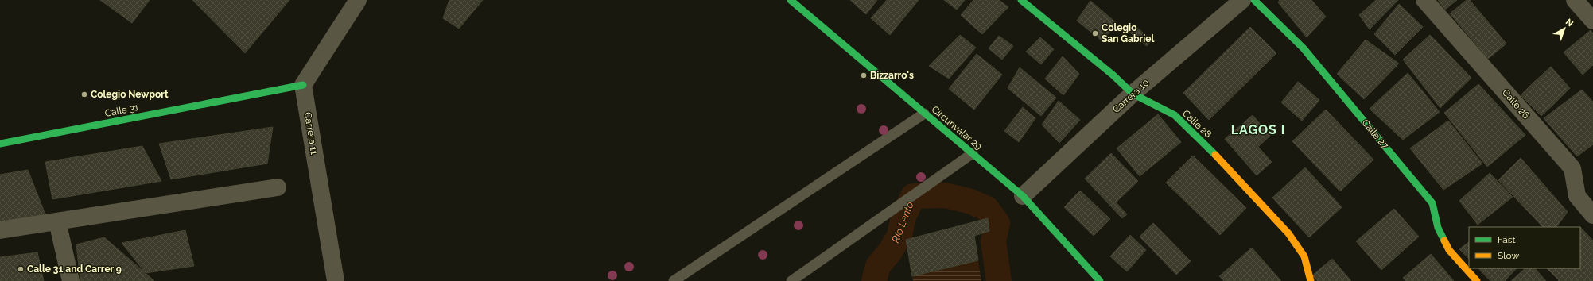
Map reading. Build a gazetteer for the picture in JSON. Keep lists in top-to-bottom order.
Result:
{
  "streets": {
    "street": [
      "Carrera 10",
      "Calle 26",
      "Calle 31",
      "Calle 28",
      "Circunvalar 29",
      "Carrera 11",
      "Calle 27"
    ]
  },
  "crossings": [
    ["Carrera 10", "Calle 28"],
    ["Carrera 10", "Circunvalar 29"],
    ["Calle 31", "Carrera 11"]
  ],
  "districts": ["LAGOS I"],
  "water": ["Río Lento"],
  "places": [
    "Colegio San Gabriel",
    "Bizzarro's",
    "Colegio Newport",
    "Calle 31 and Carrer 9"
  ],
  "legend": ["Fast", "Slow"],
  "north": "top right"
}
